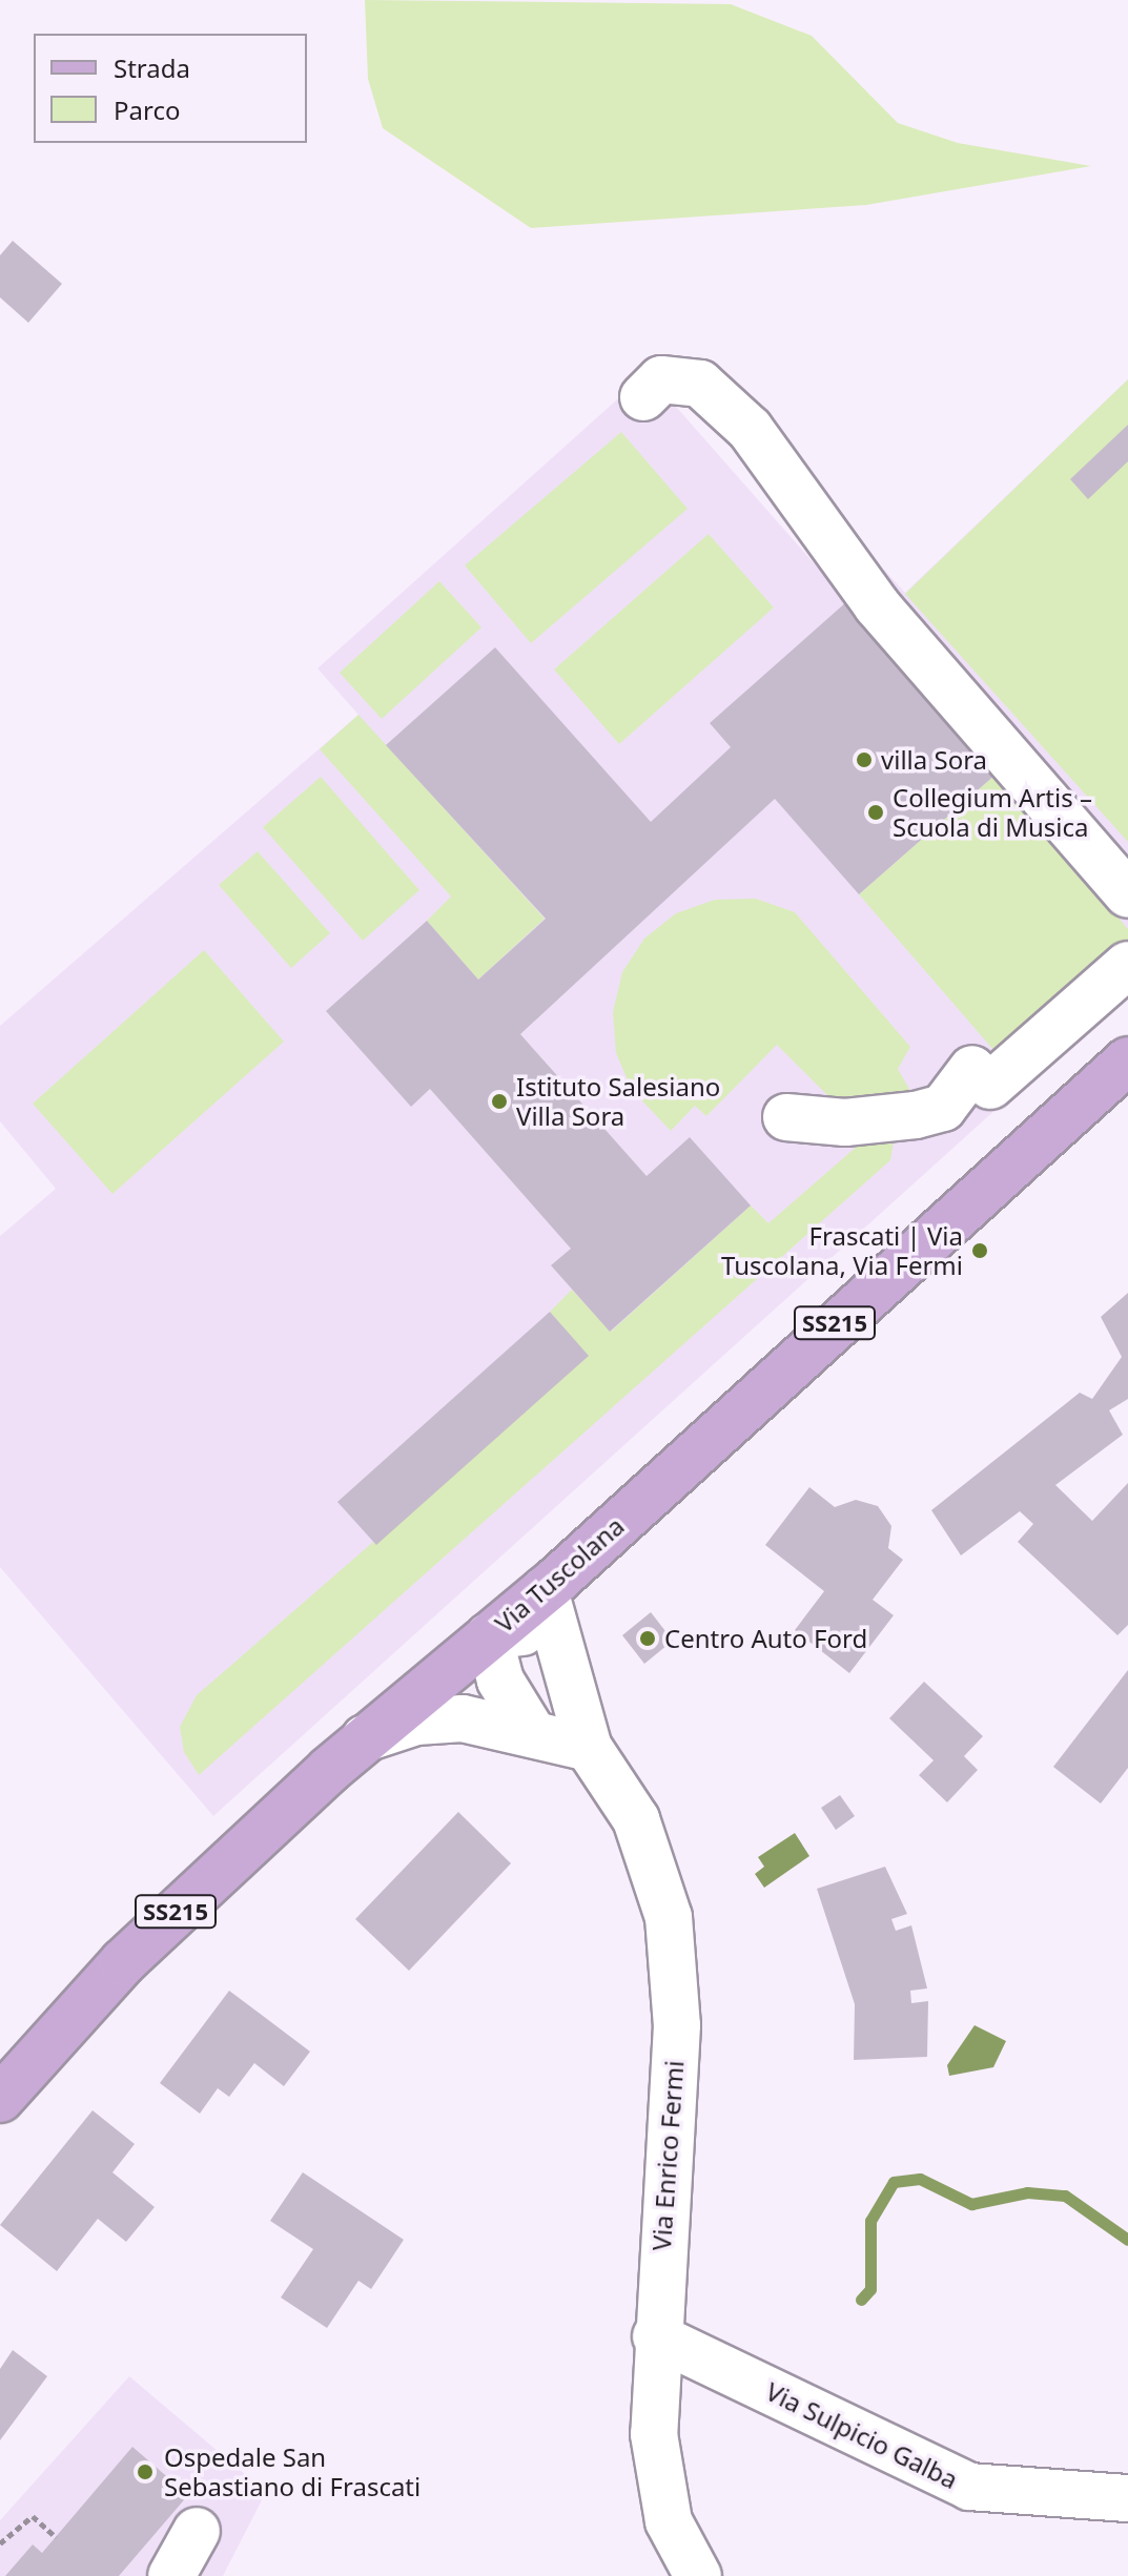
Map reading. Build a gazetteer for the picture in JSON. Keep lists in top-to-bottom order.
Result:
{
  "streets": {
    "main road": ["SS215", "Via Tuscolana"],
    "street": ["Via Enrico Fermi", "Via Sulpicio Galba"]
  },
  "crossings": [
    ["Via Tuscolana", "Via Enrico Fermi"],
    ["Via Enrico Fermi", "Via Sulpicio Galba"]
  ],
  "places": [
    "villa Sora",
    "Collegium Artis – Scuola di Musica",
    "Istituto Salesiano Villa Sora",
    "Frascati | Via Tuscolana, Via Fermi",
    "Centro Auto Ford",
    "Ospedale San Sebastiano di Frascati"
  ],
  "legend": ["Strada", "Parco"]
}
